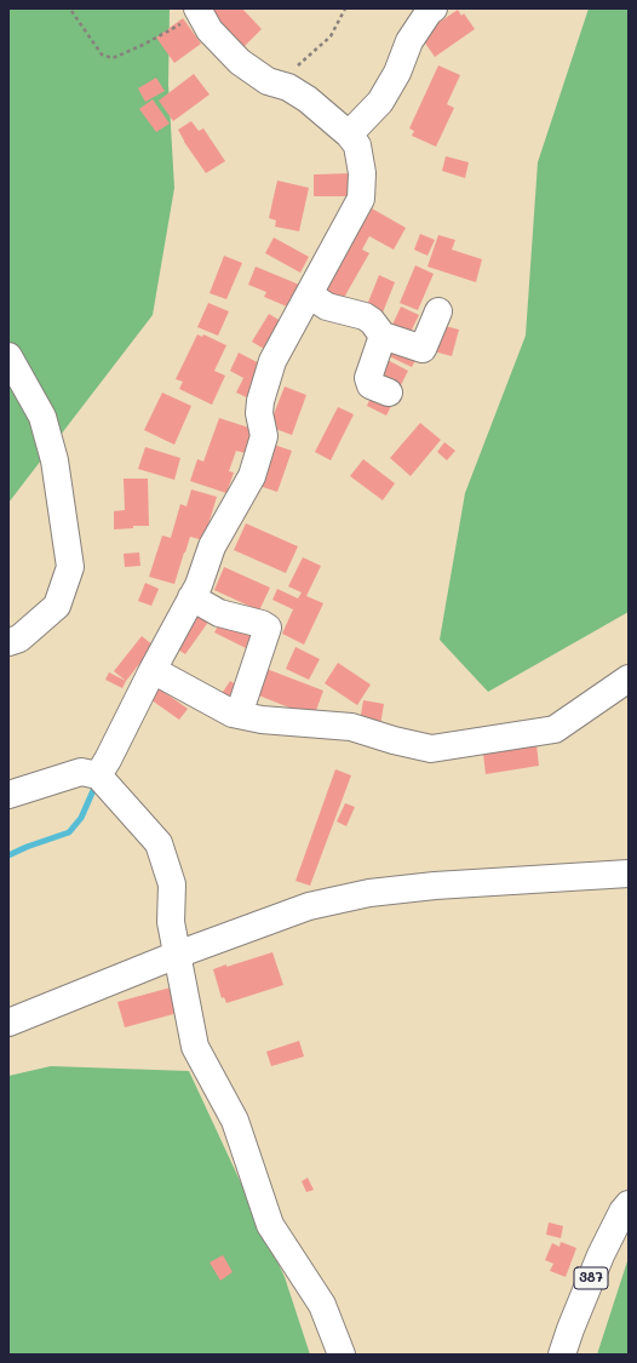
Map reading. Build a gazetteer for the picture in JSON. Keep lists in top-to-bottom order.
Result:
{
  "streets": {
    "main road": ["387"]
  }
}
